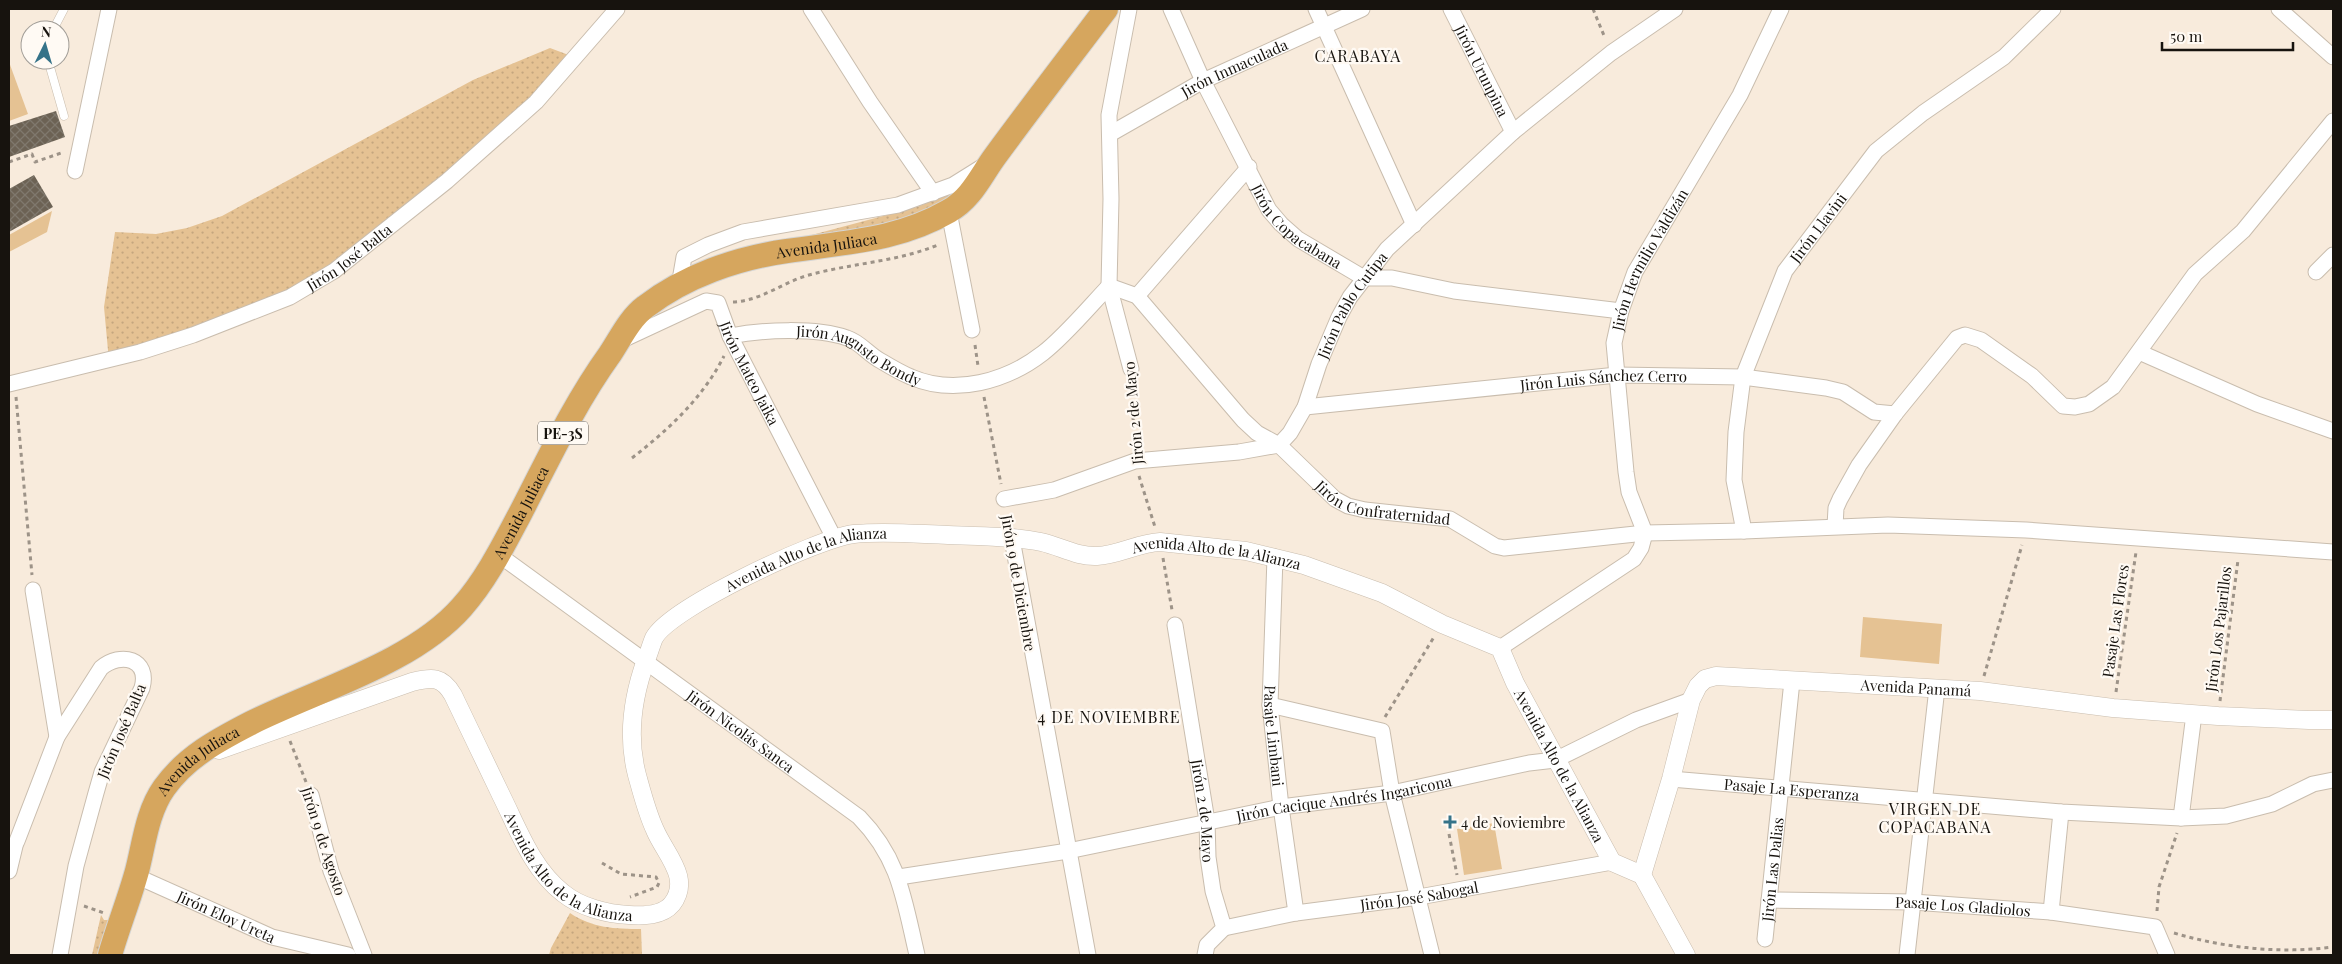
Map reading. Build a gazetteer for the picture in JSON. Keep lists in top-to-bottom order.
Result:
{
  "streets": {
    "highway": ["Avenida Juliaca", "PE-3S"],
    "street": [
      "Jirón Inmaculada",
      "Jirón Urunpina",
      "Jirón Copacabana",
      "Jirón Llavini",
      "Jirón José Balta",
      "Jirón Hermilio Valdizán",
      "Jirón Pablo Cutipa",
      "Jirón Augusto Bondy",
      "Jirón Mateo Jaika",
      "Jirón Luis Sánchez Cerro",
      "Jirón 2 de Mayo",
      "Jirón Confraternidad",
      "Avenida Alto de la Alianza",
      "Jirón 9 de Diciembre",
      "Avenida Panamá",
      "Jirón Nicolás Sanca",
      "Pasaje Limbani",
      "Pasaje La Esperanza",
      "Jirón Cacique Andrés Ingaricona",
      "Jirón 9 de Agosto",
      "Jirón Las Dalias",
      "Jirón José Sabogal",
      "Pasaje Los Gladiolos",
      "Jirón Eloy Ureta"
    ],
    "path": ["Pasaje Las Flores", "Jirón Los Pajarillos"]
  },
  "crossings": [
    ["Jirón Inmaculada", "Jirón Copacabana"],
    ["Jirón Inmaculada", "Jirón 2 de Mayo"],
    ["Jirón Urunpina", "Jirón Pablo Cutipa"],
    ["Jirón Copacabana", "Jirón Hermilio Valdizán"],
    ["Jirón Copacabana", "Jirón Pablo Cutipa"],
    ["Jirón Llavini", "Jirón Luis Sánchez Cerro"],
    ["Jirón Llavini", "Jirón Confraternidad"],
    ["Avenida Juliaca", "Jirón Mateo Jaika"],
    ["Avenida Juliaca", "Avenida Alto de la Alianza"],
    ["Avenida Juliaca", "Jirón Nicolás Sanca"],
    ["Avenida Juliaca", "Jirón Eloy Ureta"],
    ["Jirón Hermilio Valdizán", "Jirón Luis Sánchez Cerro"],
    ["Jirón Hermilio Valdizán", "Jirón Confraternidad"],
    ["Jirón Pablo Cutipa", "Jirón Luis Sánchez Cerro"],
    ["Jirón Pablo Cutipa", "Jirón Confraternidad"],
    ["Jirón Augusto Bondy", "Jirón Mateo Jaika"],
    ["Jirón Augusto Bondy", "Jirón 2 de Mayo"],
    ["Jirón Augusto Bondy", "Jirón 9 de Diciembre"],
    ["Jirón Mateo Jaika", "Avenida Alto de la Alianza"],
    ["Jirón 2 de Mayo", "Avenida Alto de la Alianza"],
    ["Jirón 2 de Mayo", "Jirón Cacique Andrés Ingaricona"],
    ["Jirón 2 de Mayo", "Jirón José Sabogal"],
    ["Jirón Confraternidad", "Pasaje Las Flores"],
    ["Jirón Confraternidad", "Jirón Los Pajarillos"],
    ["Avenida Alto de la Alianza", "Jirón 9 de Diciembre"],
    ["Avenida Alto de la Alianza", "Jirón Nicolás Sanca"],
    ["Avenida Alto de la Alianza", "Pasaje Limbani"],
    ["Avenida Alto de la Alianza", "Jirón Cacique Andrés Ingaricona"],
    ["Avenida Alto de la Alianza", "Jirón 9 de Agosto"],
    ["Avenida Alto de la Alianza", "Jirón José Sabogal"],
    ["Jirón 9 de Diciembre", "Jirón Cacique Andrés Ingaricona"],
    ["Pasaje Las Flores", "Avenida Panamá"],
    ["Jirón Los Pajarillos", "Avenida Panamá"],
    ["Avenida Panamá", "Pasaje La Esperanza"],
    ["Avenida Panamá", "Jirón Cacique Andrés Ingaricona"],
    ["Avenida Panamá", "Jirón Las Dalias"],
    ["Jirón Nicolás Sanca", "Jirón Cacique Andrés Ingaricona"],
    ["Pasaje Limbani", "Jirón Cacique Andrés Ingaricona"],
    ["Pasaje Limbani", "Jirón José Sabogal"],
    ["Pasaje La Esperanza", "Jirón Las Dalias"],
    ["Jirón Las Dalias", "Pasaje Los Gladiolos"]
  ],
  "districts": ["CARABAYA", "4 DE NOVIEMBRE", "VIRGEN DE COPACABANA"],
  "places": {
    "health": ["4 de Noviembre"]
  },
  "scale_bar": "50 m",
  "north": "top"
}
